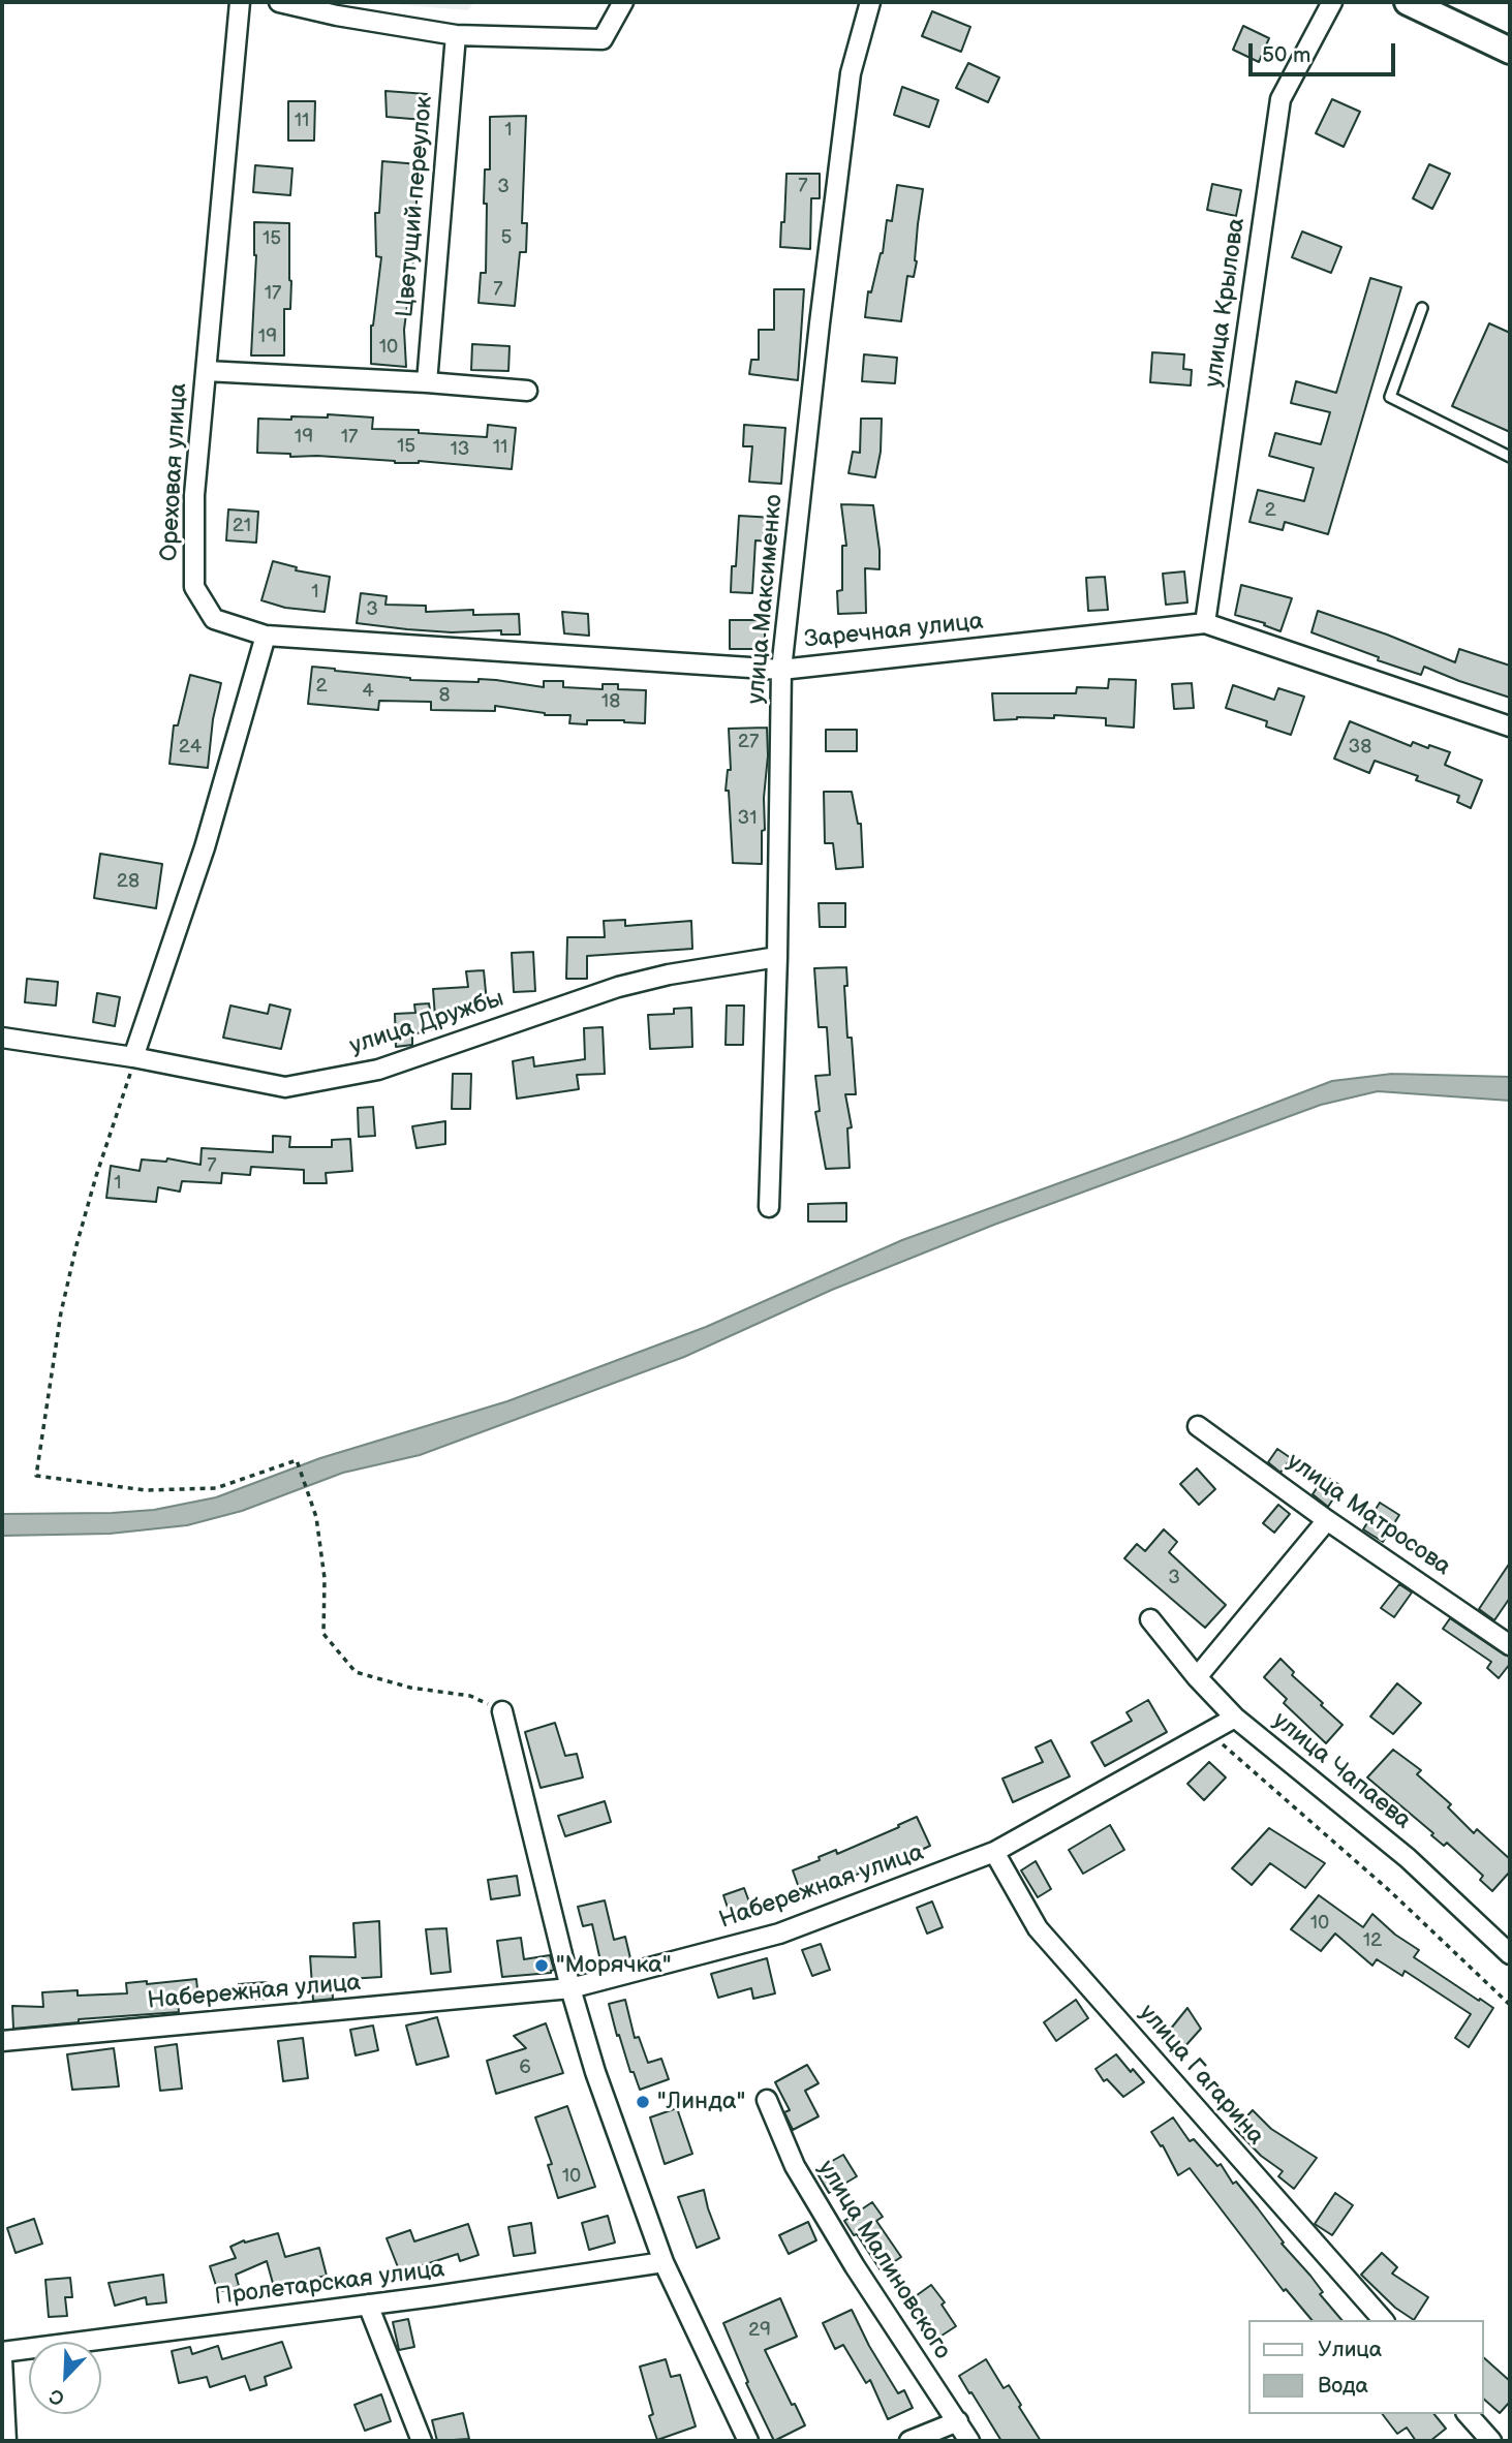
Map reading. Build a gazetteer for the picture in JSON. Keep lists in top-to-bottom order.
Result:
{
  "streets": {
    "street": [
      "Цветущий переулок",
      "улица Крылова",
      "Ореховая улица",
      "улица Максименко",
      "Заречная улица",
      "улица Дружбы",
      "улица Матросова",
      "улица Чапаева",
      "Набережная улица",
      "улица Гагарина",
      "улица Малиновского",
      "Пролетарская улица"
    ]
  },
  "crossings": [
    ["улица Крылова", "Заречная улица"],
    ["Ореховая улица", "Заречная улица"],
    ["улица Максименко", "Заречная улица"],
    ["улица Максименко", "улица Дружбы"],
    ["улица Чапаева", "Набережная улица"],
    ["Набережная улица", "улица Гагарина"]
  ],
  "places": ["\"Морячка\"", "\"Линда\""],
  "house_numbers": [
    "11",
    "1",
    "7",
    "3",
    "5",
    "15",
    "7",
    "17",
    "19",
    "10",
    "19",
    "17",
    "15",
    "11",
    "13",
    "2",
    "21",
    "1",
    "3",
    "2",
    "4",
    "8",
    "18",
    "27",
    "24",
    "38",
    "31",
    "28",
    "7",
    "1",
    "3",
    "10",
    "12",
    "6",
    "10",
    "29"
  ],
  "legend": ["Улица", "Вода"],
  "scale_bar": "50 m",
  "north": "bottom left"
}
